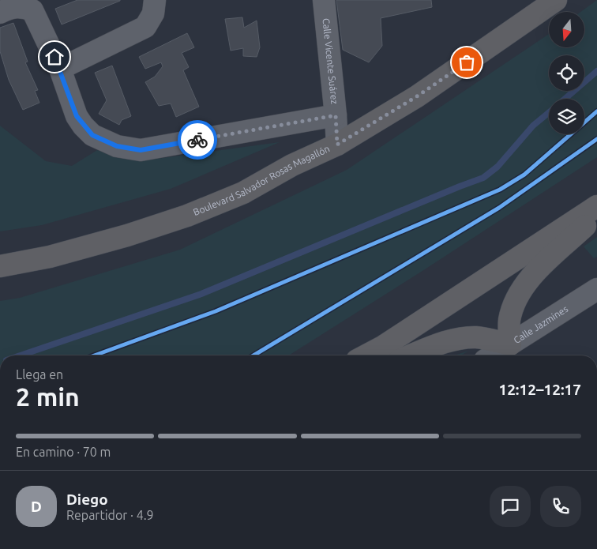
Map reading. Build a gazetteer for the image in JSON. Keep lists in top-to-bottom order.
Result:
{
  "streets": {
    "highway": ["Boulevard Salvador Rosas Magallón"],
    "street": ["Calle Vicente Suárez", "Calle Jazmines"]
  },
  "crossings": [
    ["Calle Vicente Suárez", "Boulevard Salvador Rosas Magallón"]
  ],
  "north": "bottom",
  "page": {
    "heading": ["2 min", "Llega en", "12:12–12:17"],
    "panel": ["Diego", "Repartidor · 4.9"],
    "bar": "En camino · 70 m",
    "round": "D"
  }
}
